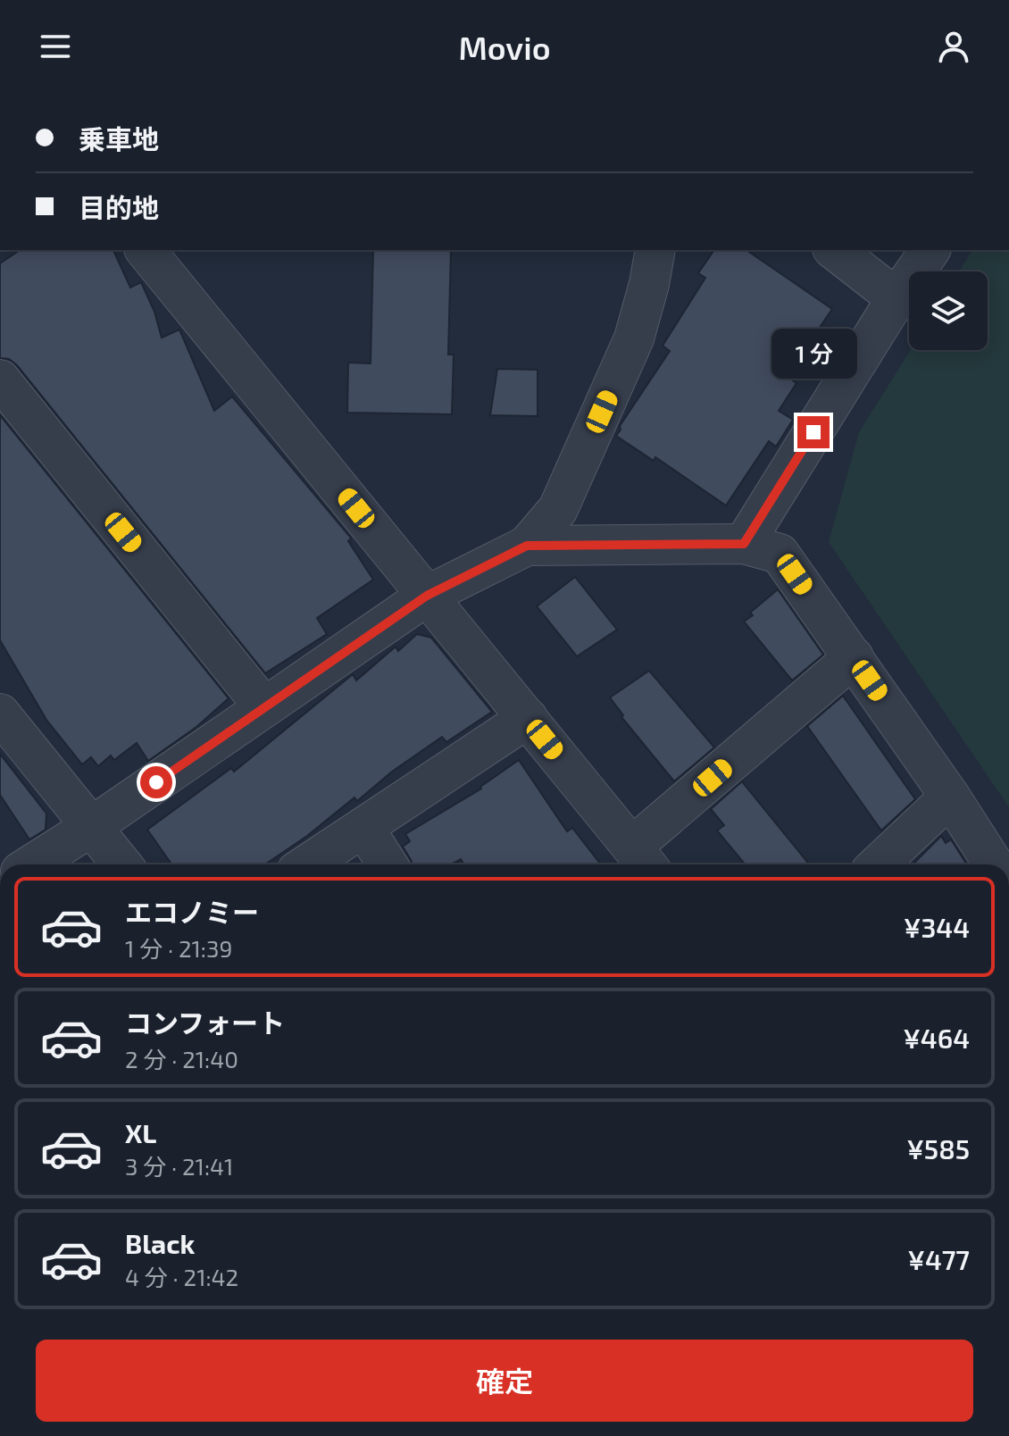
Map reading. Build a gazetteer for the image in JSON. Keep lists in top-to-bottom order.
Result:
{
  "page": {
    "header": "Movio",
    "banner": ["乗車地", "目的地"],
    "bubble": "1 分",
    "list": [
      {
        "name": "エコノミー",
        "note": "1 分 · 21:39",
        "value": "¥344"
      },
      {
        "name": "コンフォート",
        "note": "2 分 · 21:40",
        "value": "¥464"
      },
      {
        "name": "XL",
        "note": "3 分 · 21:41",
        "value": "¥585"
      },
      {
        "name": "Black",
        "note": "4 分 · 21:42",
        "value": "¥477"
      }
    ],
    "buttons": "確定"
  }
}
